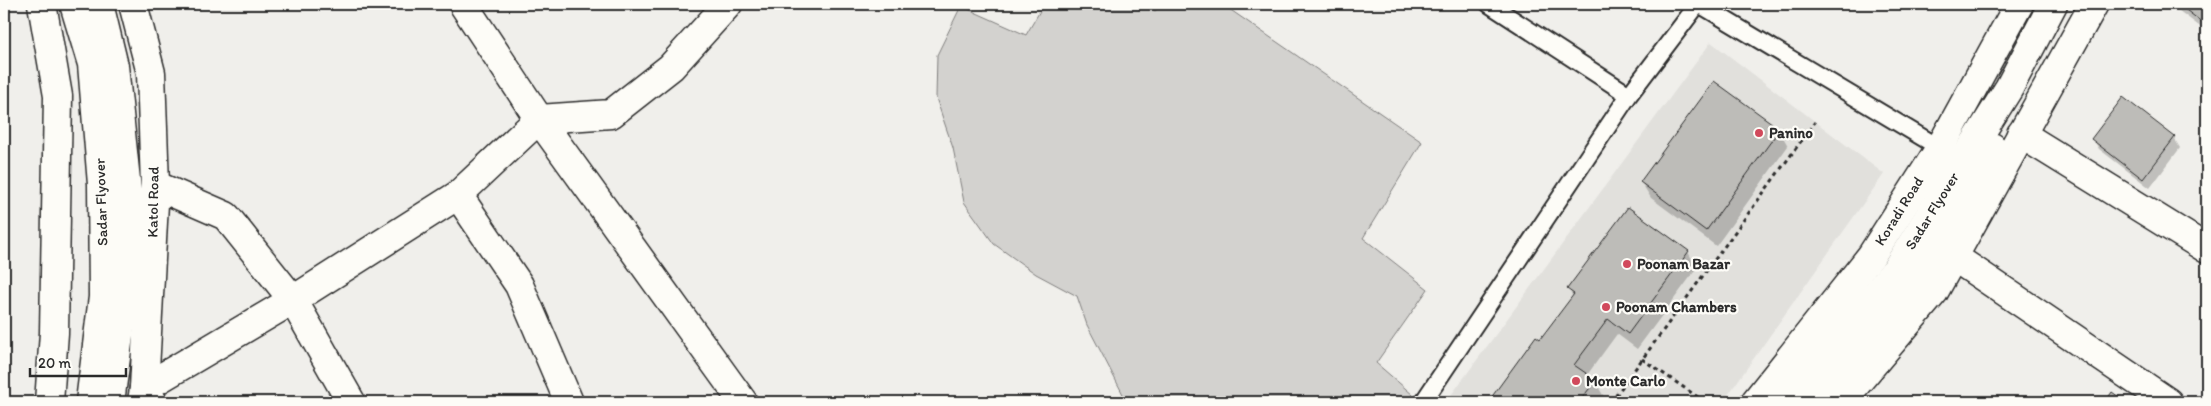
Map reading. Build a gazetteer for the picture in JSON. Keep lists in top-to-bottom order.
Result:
{
  "streets": {
    "main road": ["Sadar Flyover", "Katol Road", "Koradi Road"]
  },
  "places": [
    "Panino",
    "Poonam Bazar",
    "Poonam Chambers",
    "Monte Carlo"
  ],
  "scale_bar": "20 m"
}
